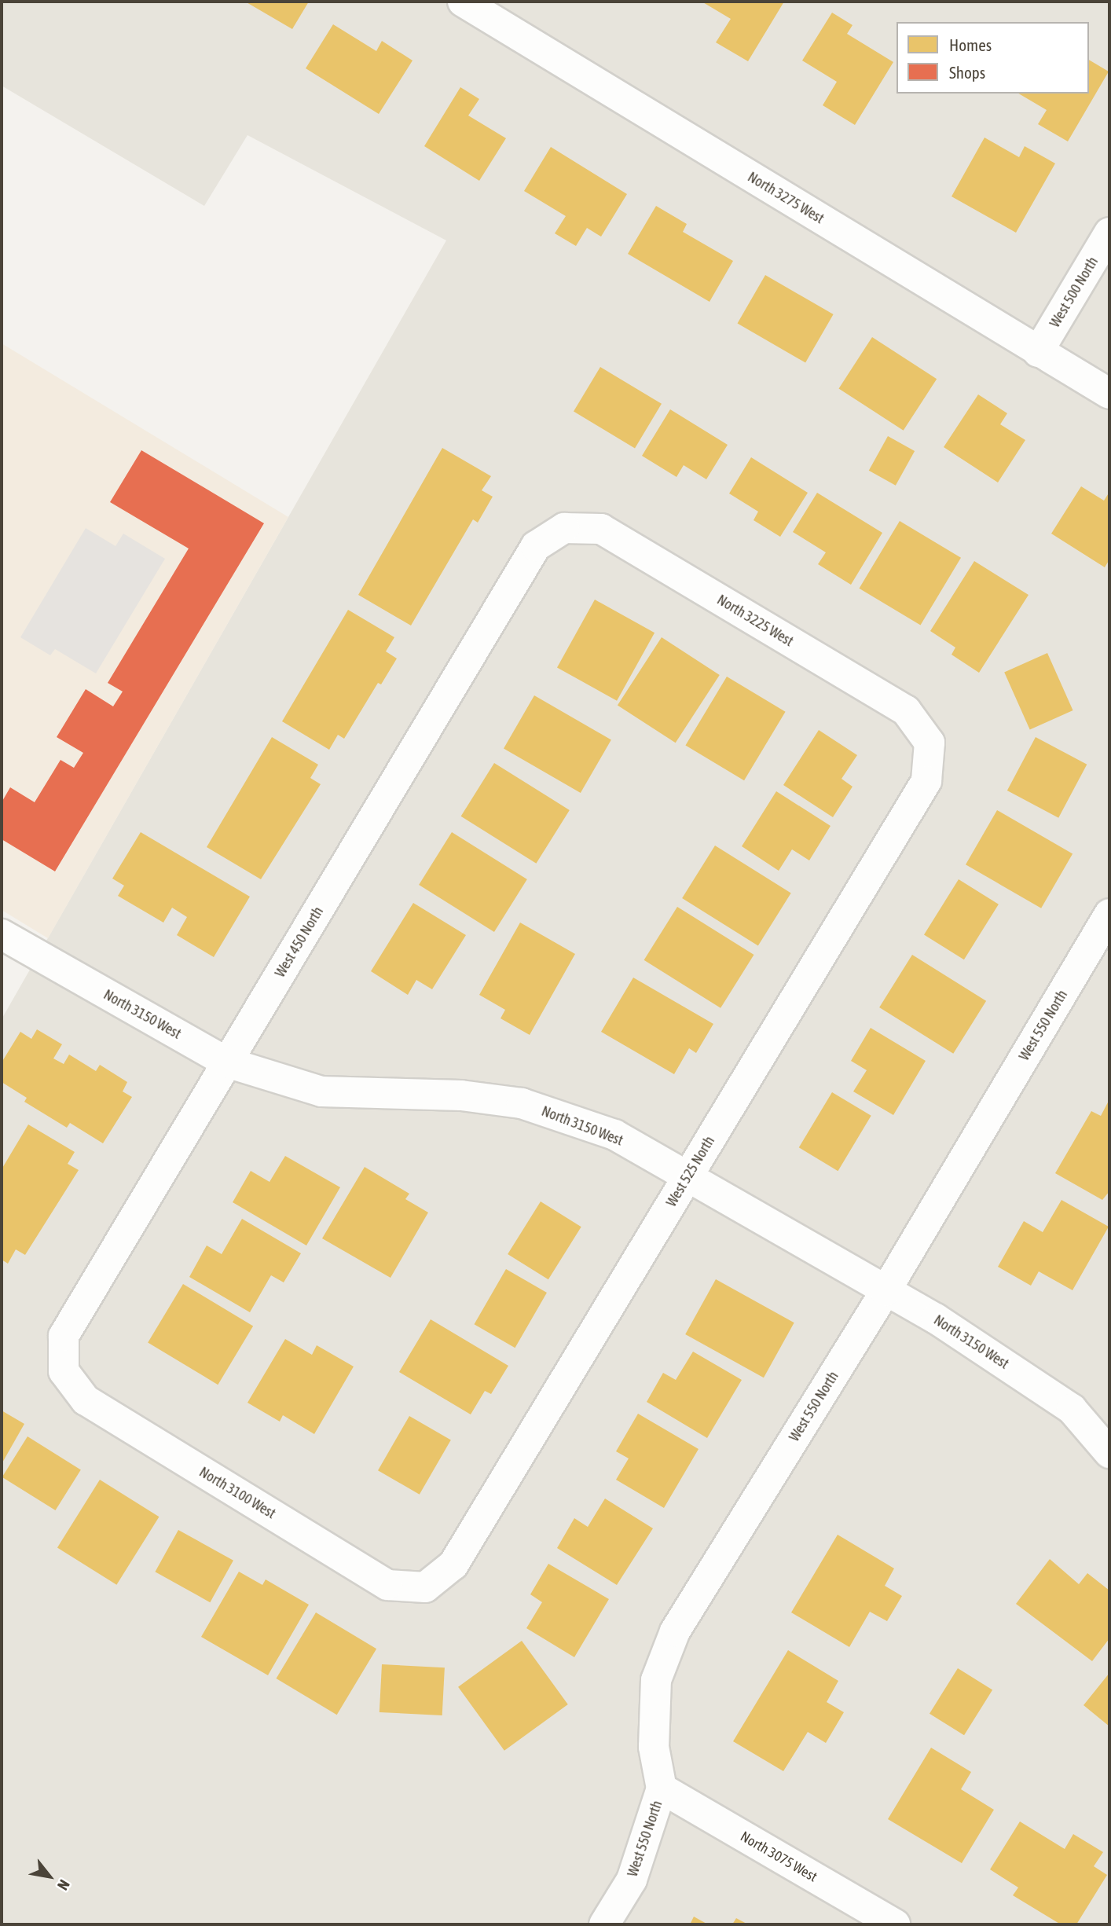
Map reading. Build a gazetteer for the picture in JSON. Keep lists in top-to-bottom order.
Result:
{
  "streets": {
    "street": [
      "North 3275 West",
      "West 500 North",
      "North 3225 West",
      "West 450 North",
      "North 3150 West",
      "West 550 North",
      "West 525 North",
      "North 3100 West",
      "North 3075 West"
    ]
  },
  "crossings": [
    ["North 3275 West", "West 500 North"],
    ["North 3225 West", "West 450 North"],
    ["North 3225 West", "West 525 North"],
    ["West 450 North", "North 3150 West"],
    ["West 450 North", "North 3100 West"],
    ["North 3150 West", "West 550 North"],
    ["North 3150 West", "West 525 North"],
    ["West 550 North", "North 3075 West"],
    ["West 525 North", "North 3100 West"]
  ],
  "legend": ["Homes", "Shops"],
  "north": "bottom right"
}
